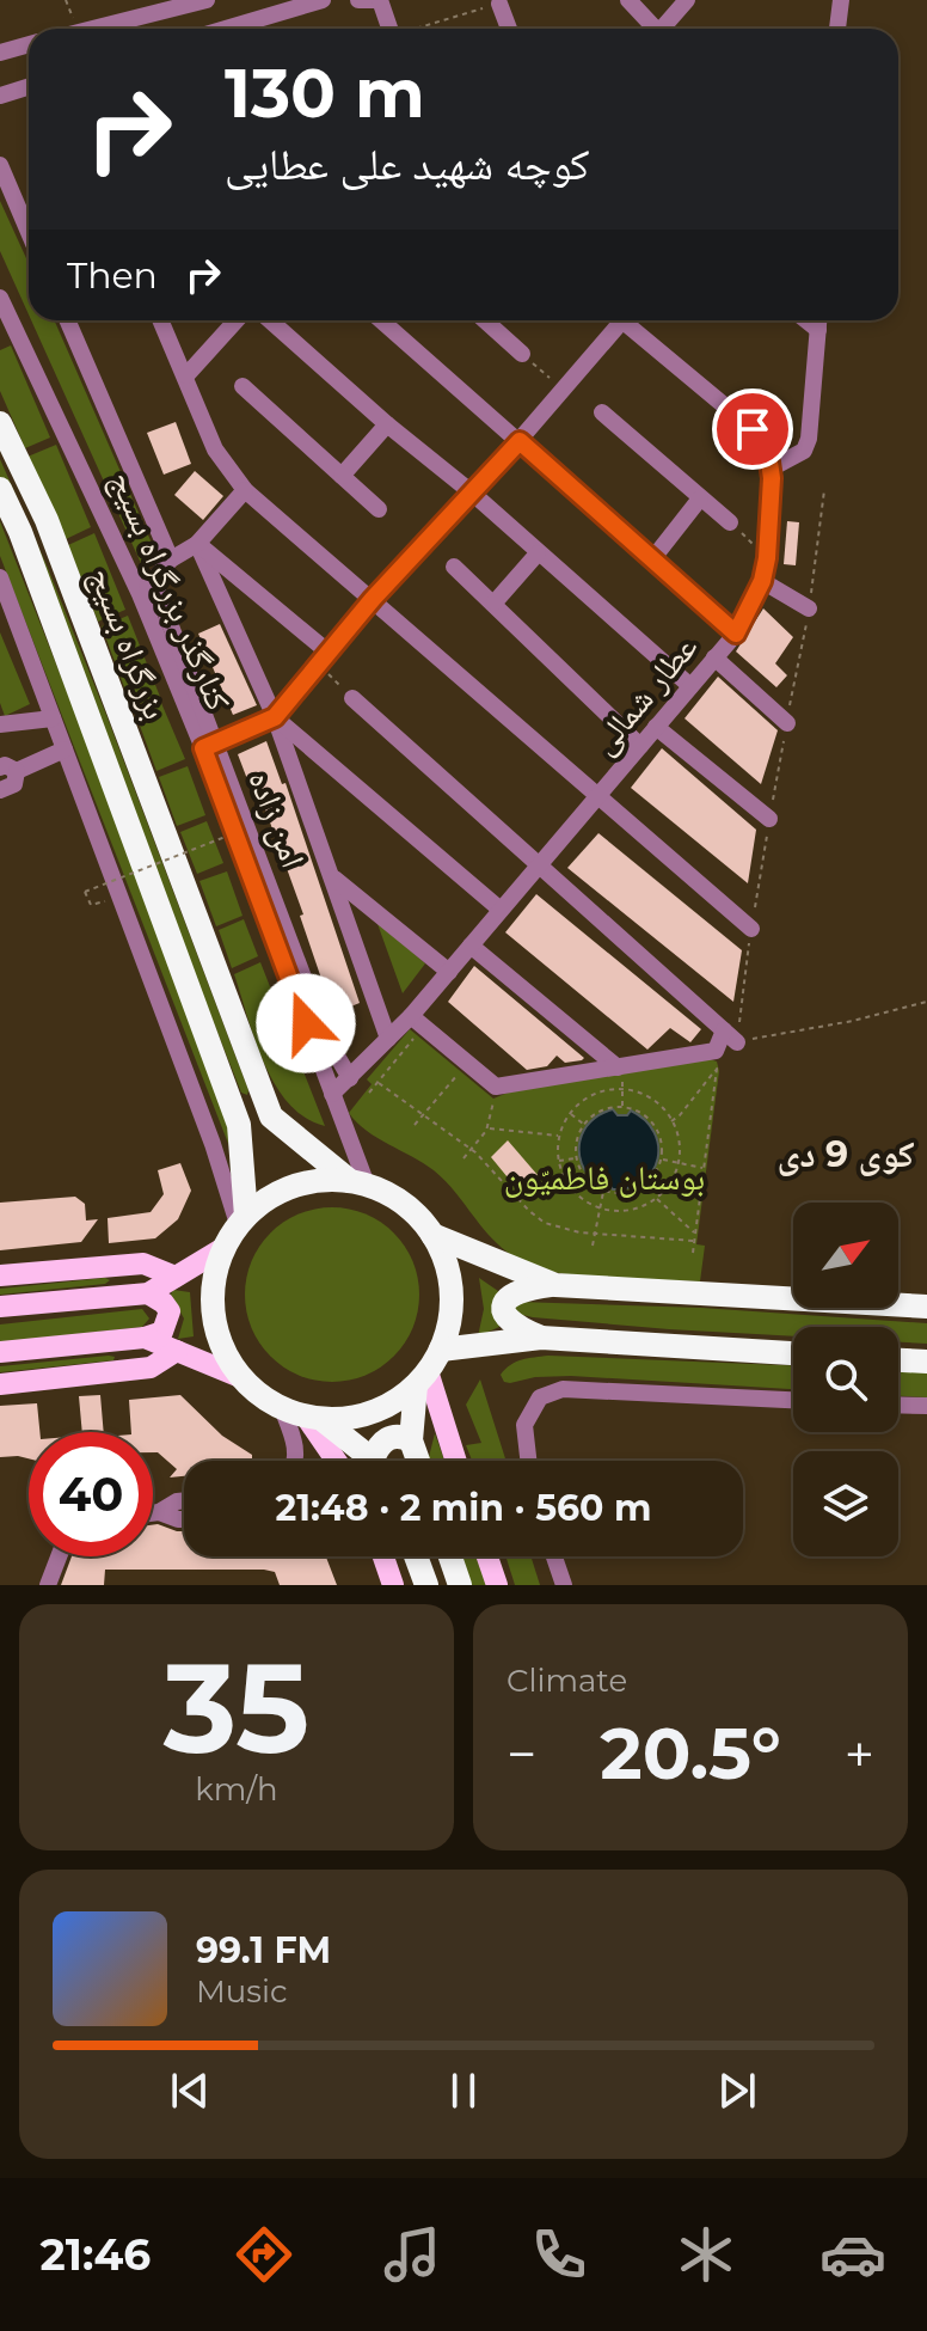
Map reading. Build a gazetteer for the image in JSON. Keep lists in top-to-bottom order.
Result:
{
  "streets": {
    "highway": ["بزرگراه بسیج"],
    "street": ["کنارگذر بزرگراه بسیج", "عطار شمالی", "امن زاده"]
  },
  "crossings": [
    ["کنارگذر بزرگراه بسیج", "بزرگراه بسیج"],
    ["کنارگذر بزرگراه بسیج", "عطار شمالی"],
    ["کنارگذر بزرگراه بسیج", "امن زاده"],
    ["عطار شمالی", "امن زاده"]
  ],
  "districts": ["کوی 9 دی"],
  "parks": ["بوستان فاطمیّون"],
  "north": "top right",
  "page": {
    "turn": ["130 m", "کوچه شهید علی عطایی"],
    "then": "Then",
    "limit": "40",
    "trip": "21:48 · 2 min · 560 m",
    "tile": [
      ["35", "km/h"],
      "Climate"
    ],
    "heat": ["−", "20.5°", "+"],
    "song": ["99.1 FM", "Music"],
    "tabs": "21:46"
  }
}
